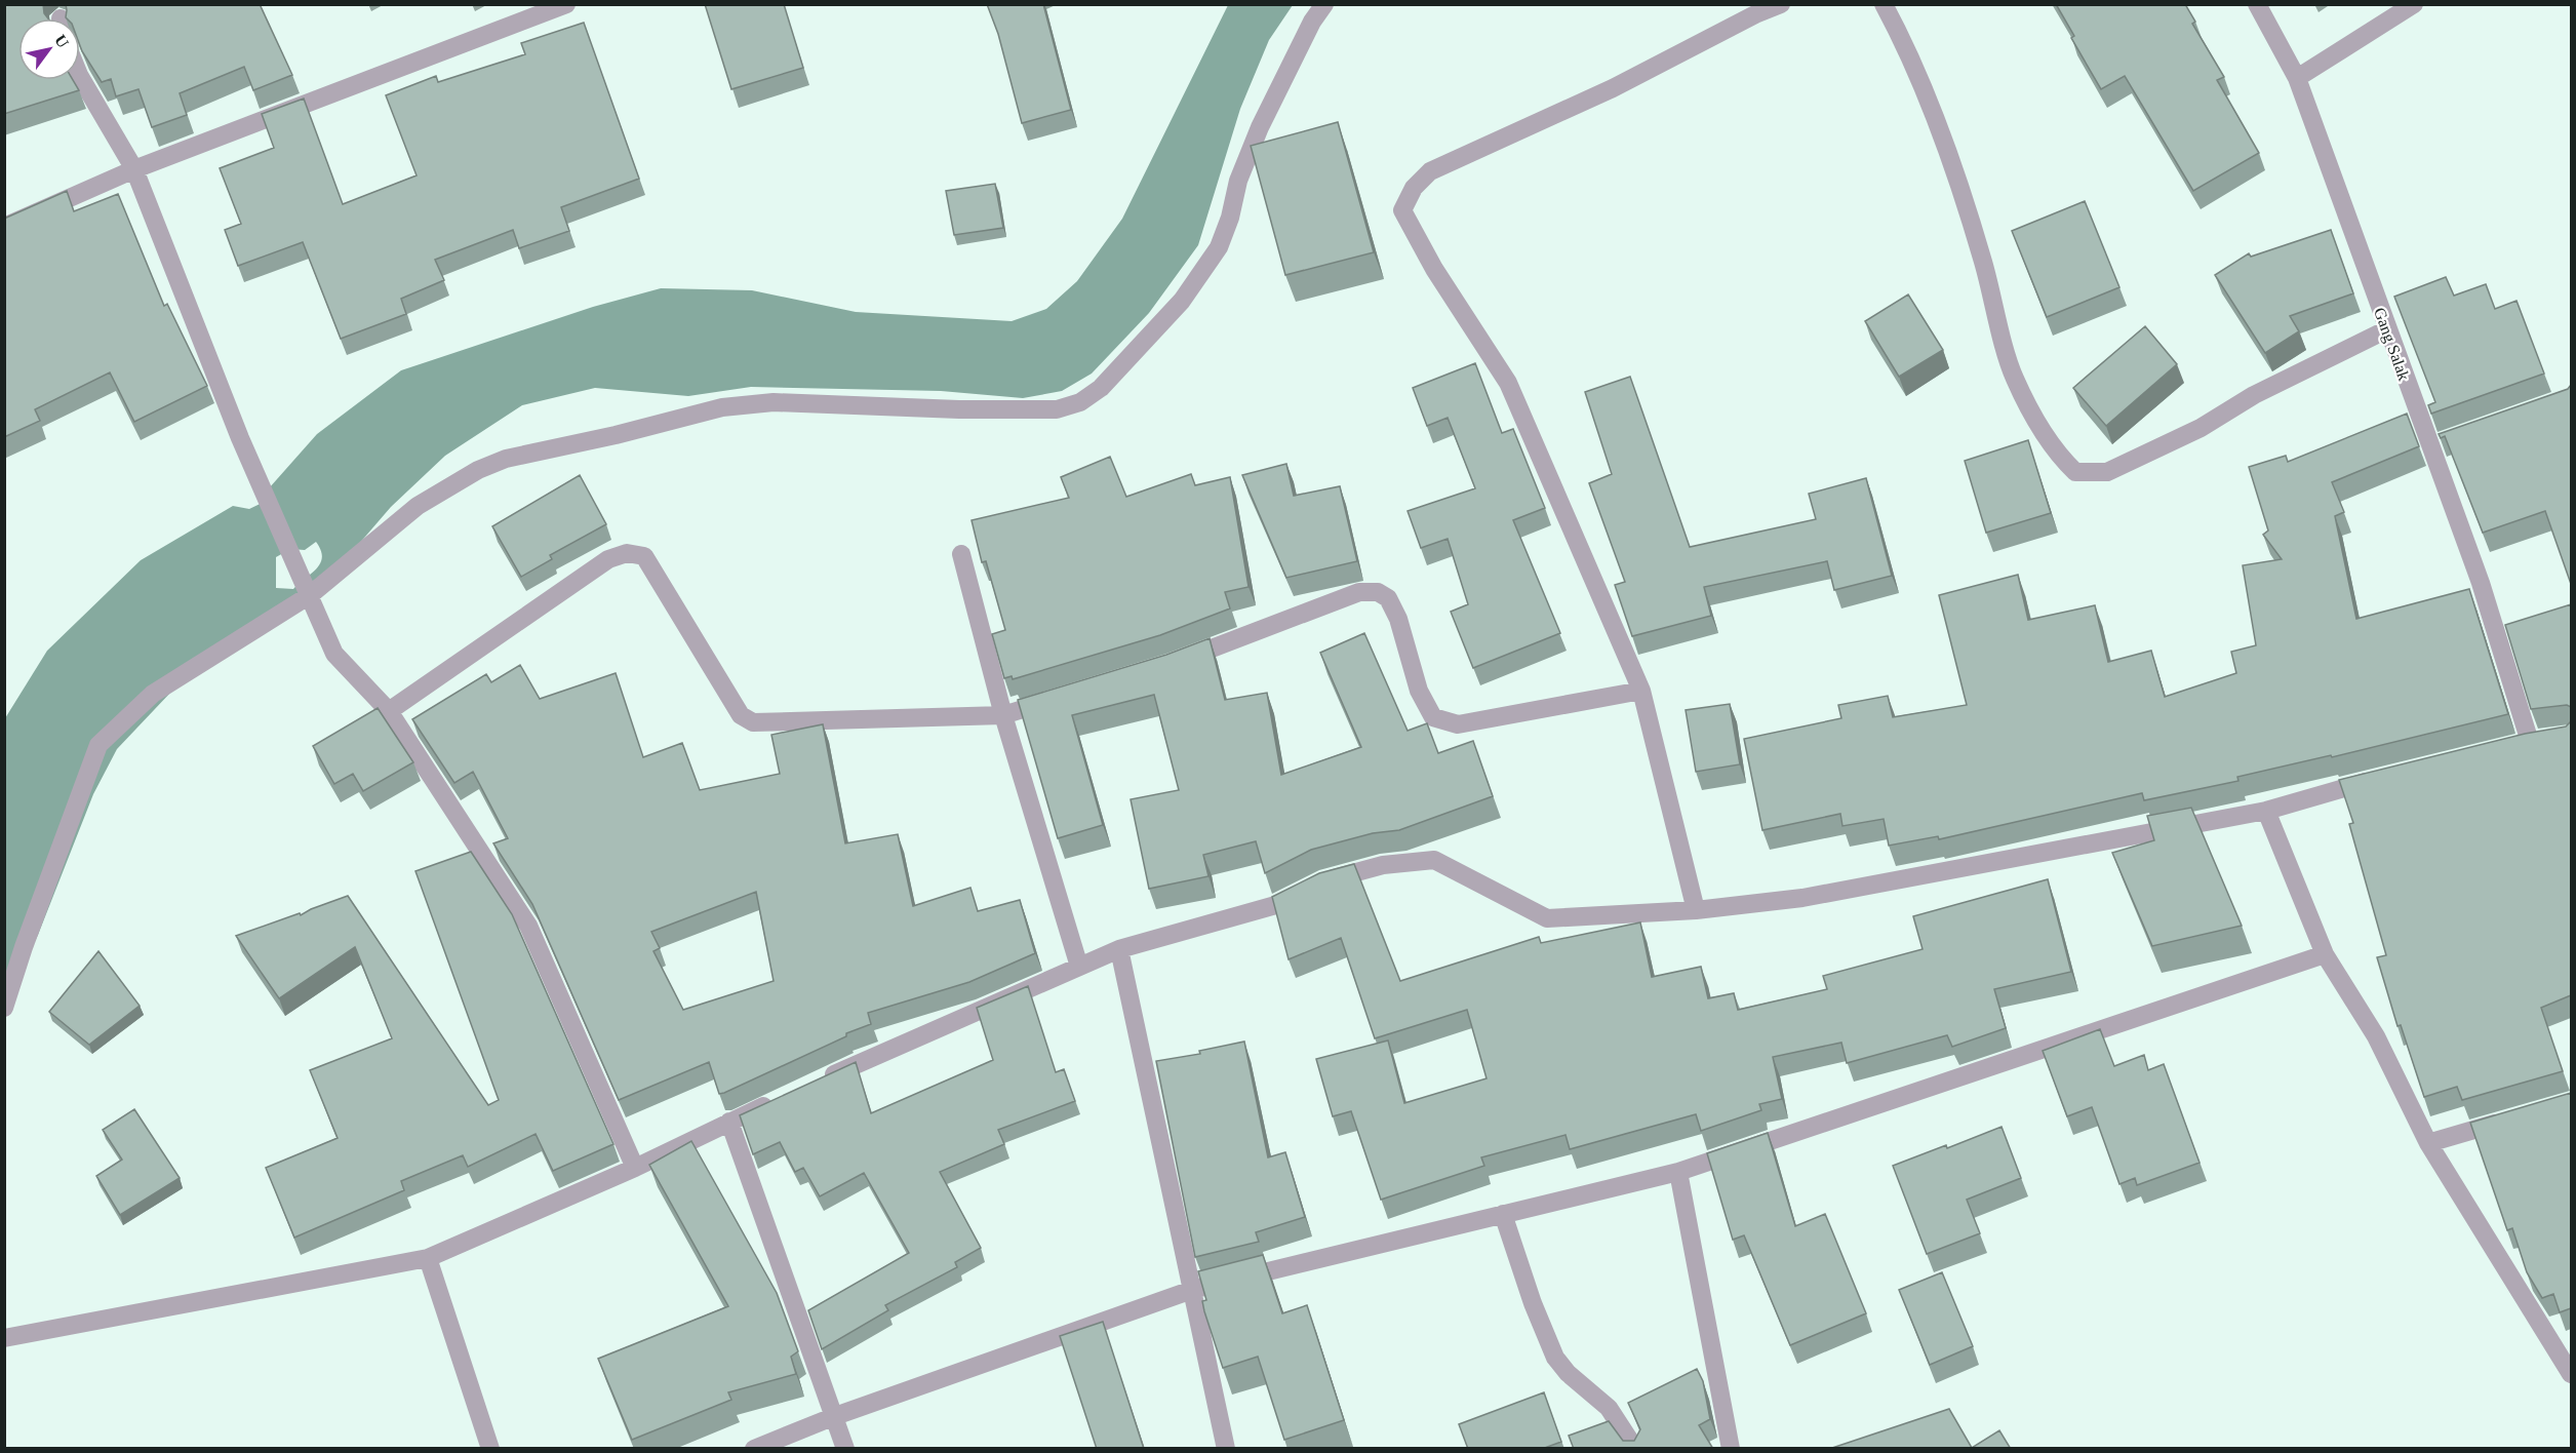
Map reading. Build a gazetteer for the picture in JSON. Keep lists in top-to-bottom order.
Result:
{
  "streets": {
    "street": ["Gang Salak"]
  },
  "north": "top right"
}
